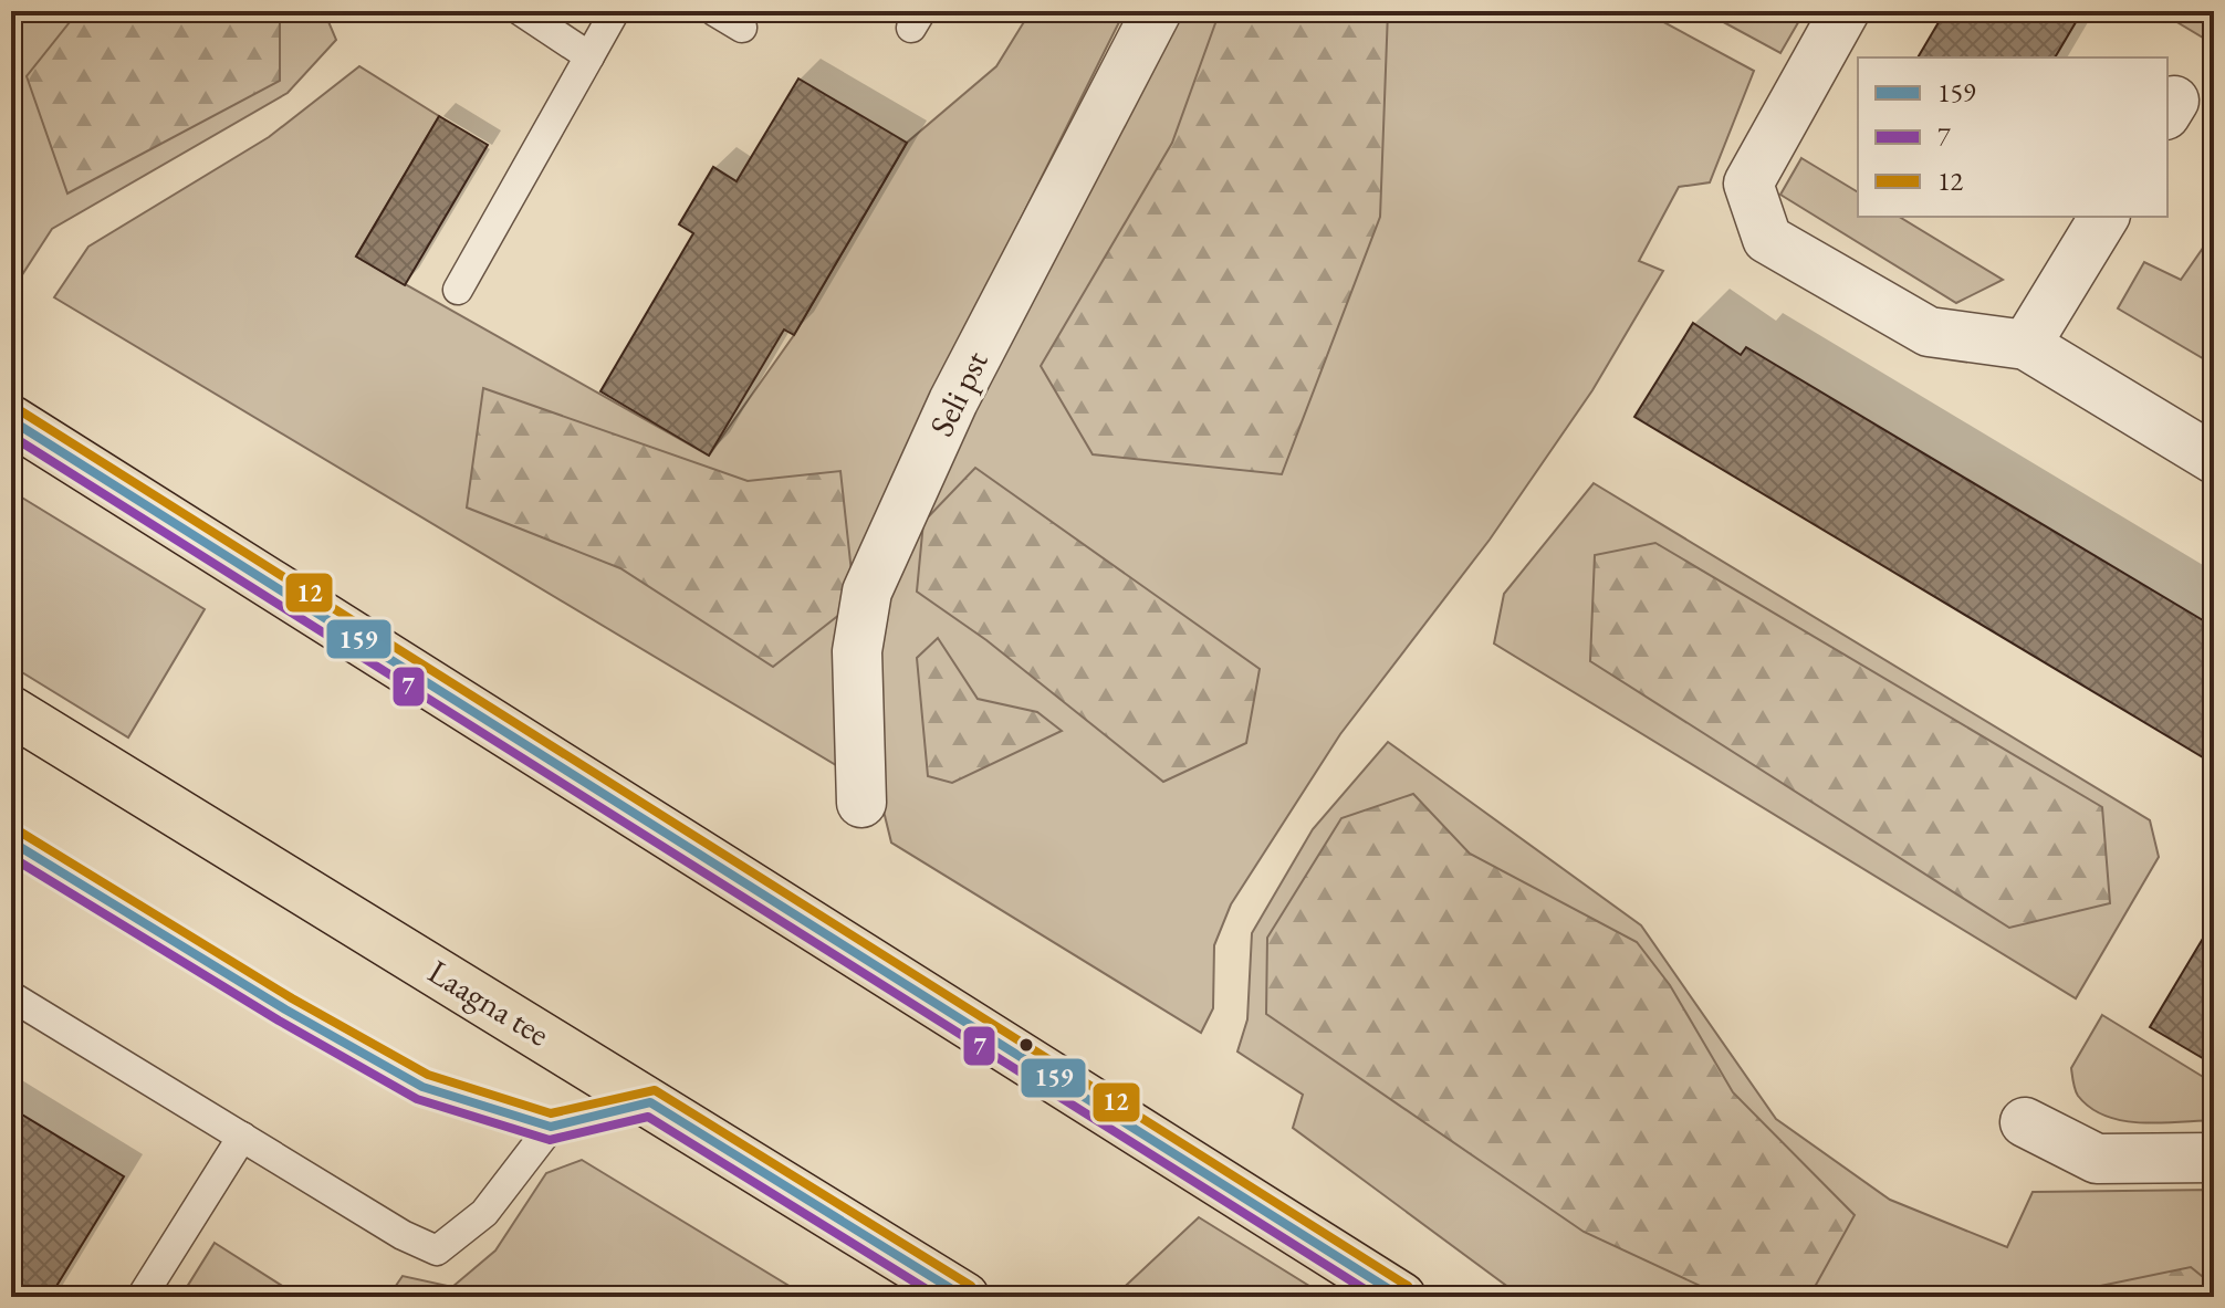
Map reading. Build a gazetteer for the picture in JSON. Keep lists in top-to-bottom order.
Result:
{
  "streets": {
    "main road": ["Laagna tee"],
    "street": ["Seli pst"]
  },
  "lines": ["transit line 12", "transit line 159", "transit line 7"],
  "legend": ["159", "7", "12"]
}
